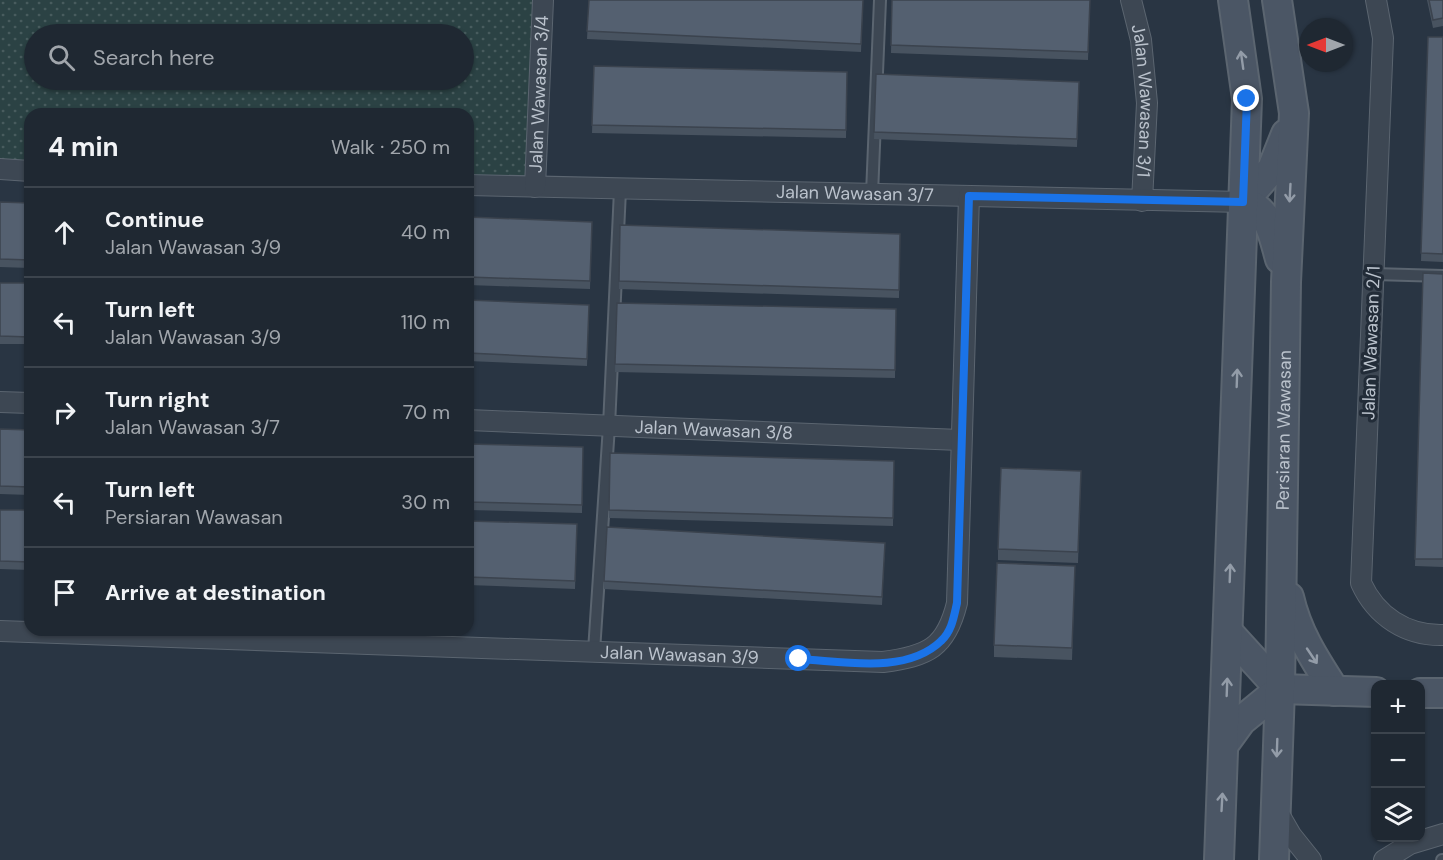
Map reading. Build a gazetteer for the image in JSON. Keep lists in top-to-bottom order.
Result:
{
  "streets": {
    "main road": ["Persiaran Wawasan"],
    "street": [
      "Jalan Wawasan 3/4",
      "Jalan Wawasan 3/1",
      "Jalan Wawasan 3/7",
      "Jalan Wawasan 2/1",
      "Jalan Wawasan 3/8",
      "Jalan Wawasan 3/9"
    ]
  },
  "crossings": [
    ["Jalan Wawasan 3/4", "Jalan Wawasan 3/7"],
    ["Jalan Wawasan 3/1", "Jalan Wawasan 3/7"],
    ["Jalan Wawasan 3/7", "Jalan Wawasan 3/9"],
    ["Jalan Wawasan 3/8", "Jalan Wawasan 3/9"]
  ],
  "north": "left",
  "page": {
    "search": "Search here",
    "heading": ["4 min", "Walk · 250 m"],
    "list": [
      ["Continue", "Jalan Wawasan 3/9", "40 m"],
      ["Turn left", "Jalan Wawasan 3/9", "110 m"],
      ["Turn right", "Jalan Wawasan 3/7", "70 m"],
      ["Turn left", "Persiaran Wawasan", "30 m"],
      "Arrive at destination"
    ],
    "map_buttons": ["+", "−"]
  }
}
